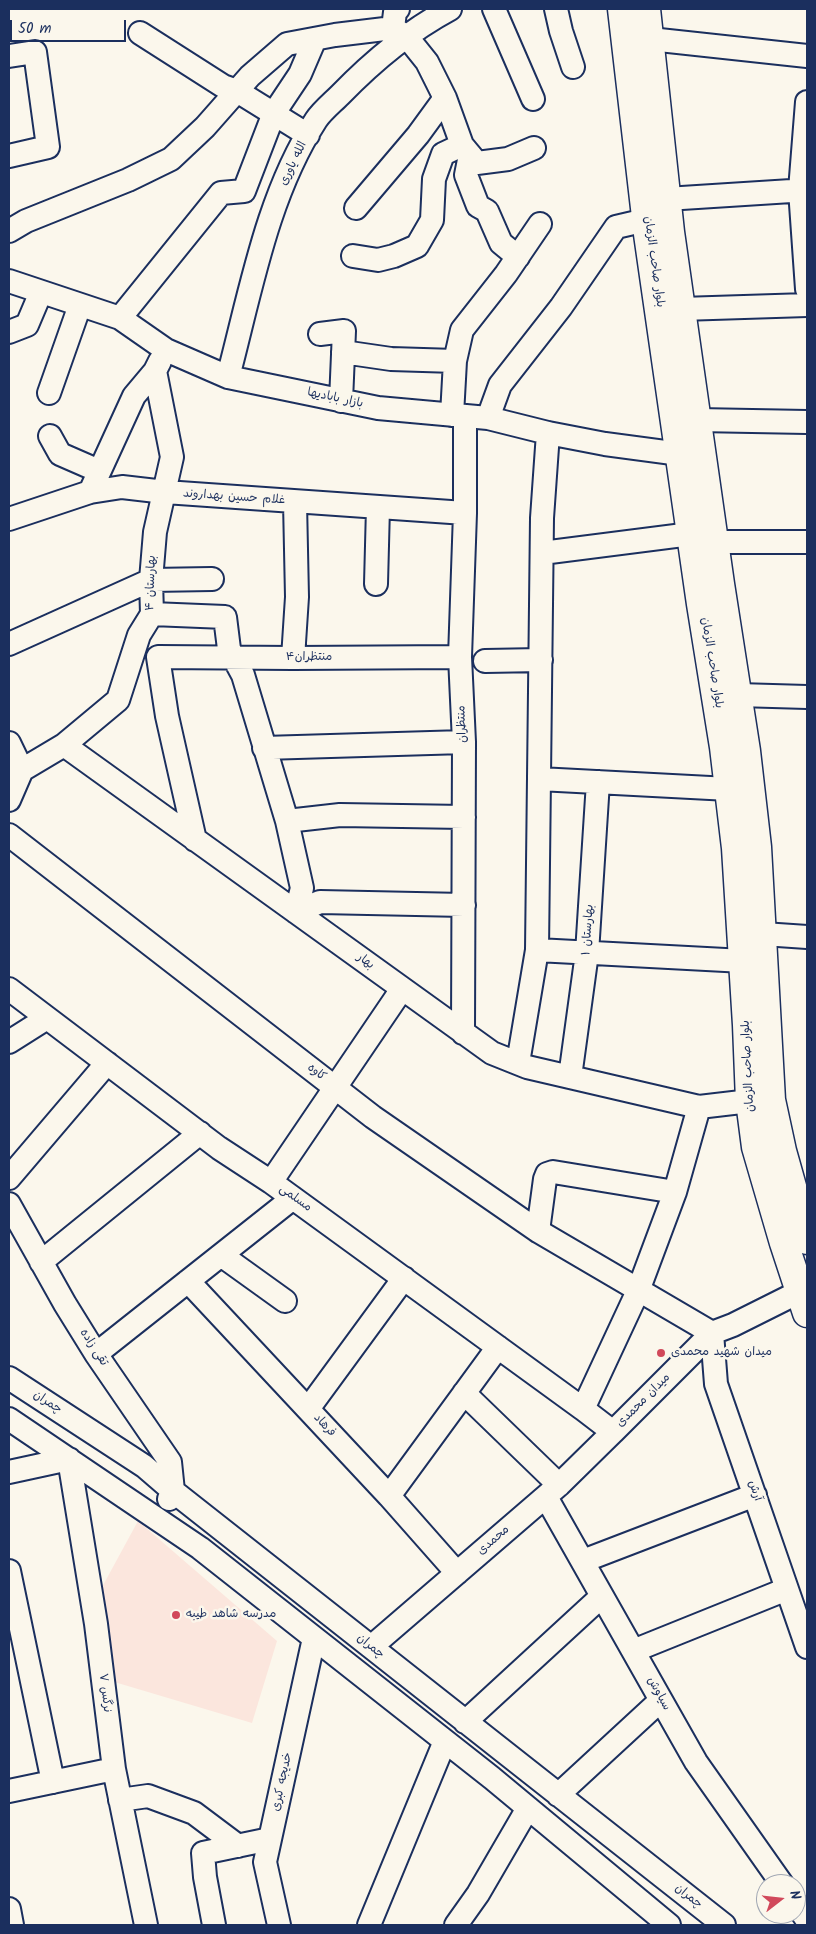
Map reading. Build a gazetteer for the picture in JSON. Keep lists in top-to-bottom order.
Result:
{
  "streets": {
    "main road": ["بلوار صاحب الزمان"],
    "street": [
      "الله یاوری",
      "بازار بابادیها",
      "غلام حسین بهداروند",
      "بهارستان ۴",
      "منتظران۴",
      "منتظران",
      "بهارستان ۱",
      "بهار",
      "کاوه",
      "مسلمی",
      "تقی زاده",
      "میدان محمدی",
      "چمران",
      "فرهاد",
      "آرش",
      "محمدی",
      "نرگس ۷",
      "سیاوش",
      "خدیجه کبری"
    ]
  },
  "crossings": [
    ["الله یاوری", "بازار بابادیها"],
    ["بلوار صاحب الزمان", "بازار بابادیها"],
    ["بلوار صاحب الزمان", "بهار"],
    ["بازار بابادیها", "منتظران"],
    ["غلام حسین بهداروند", "بهارستان ۴"],
    ["غلام حسین بهداروند", "منتظران"],
    ["بهارستان ۴", "بهار"],
    ["منتظران۴", "منتظران"],
    ["منتظران۴", "بهار"],
    ["منتظران", "بهار"],
    ["بهارستان ۱", "بهار"],
    ["مسلمی", "میدان محمدی"],
    ["تقی زاده", "چمران"],
    ["میدان محمدی", "آرش"],
    ["میدان محمدی", "محمدی"],
    ["چمران", "محمدی"],
    ["فرهاد", "محمدی"],
    ["محمدی", "سیاوش"]
  ],
  "places": ["میدان شهید محمدی", "مدرسه شاهد طیبه"],
  "scale_bar": "50 m",
  "north": "right"
}
